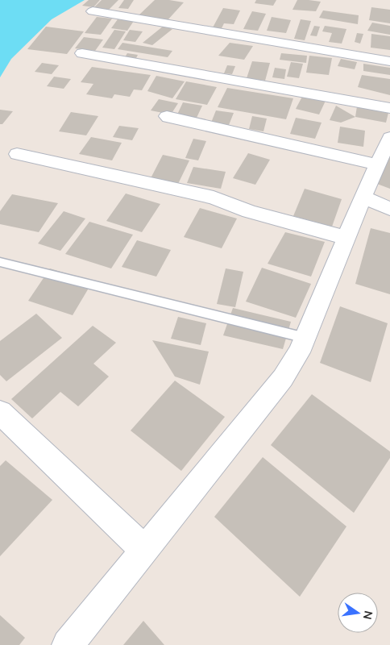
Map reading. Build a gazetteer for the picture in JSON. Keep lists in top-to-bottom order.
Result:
{
  "north": "right"
}
